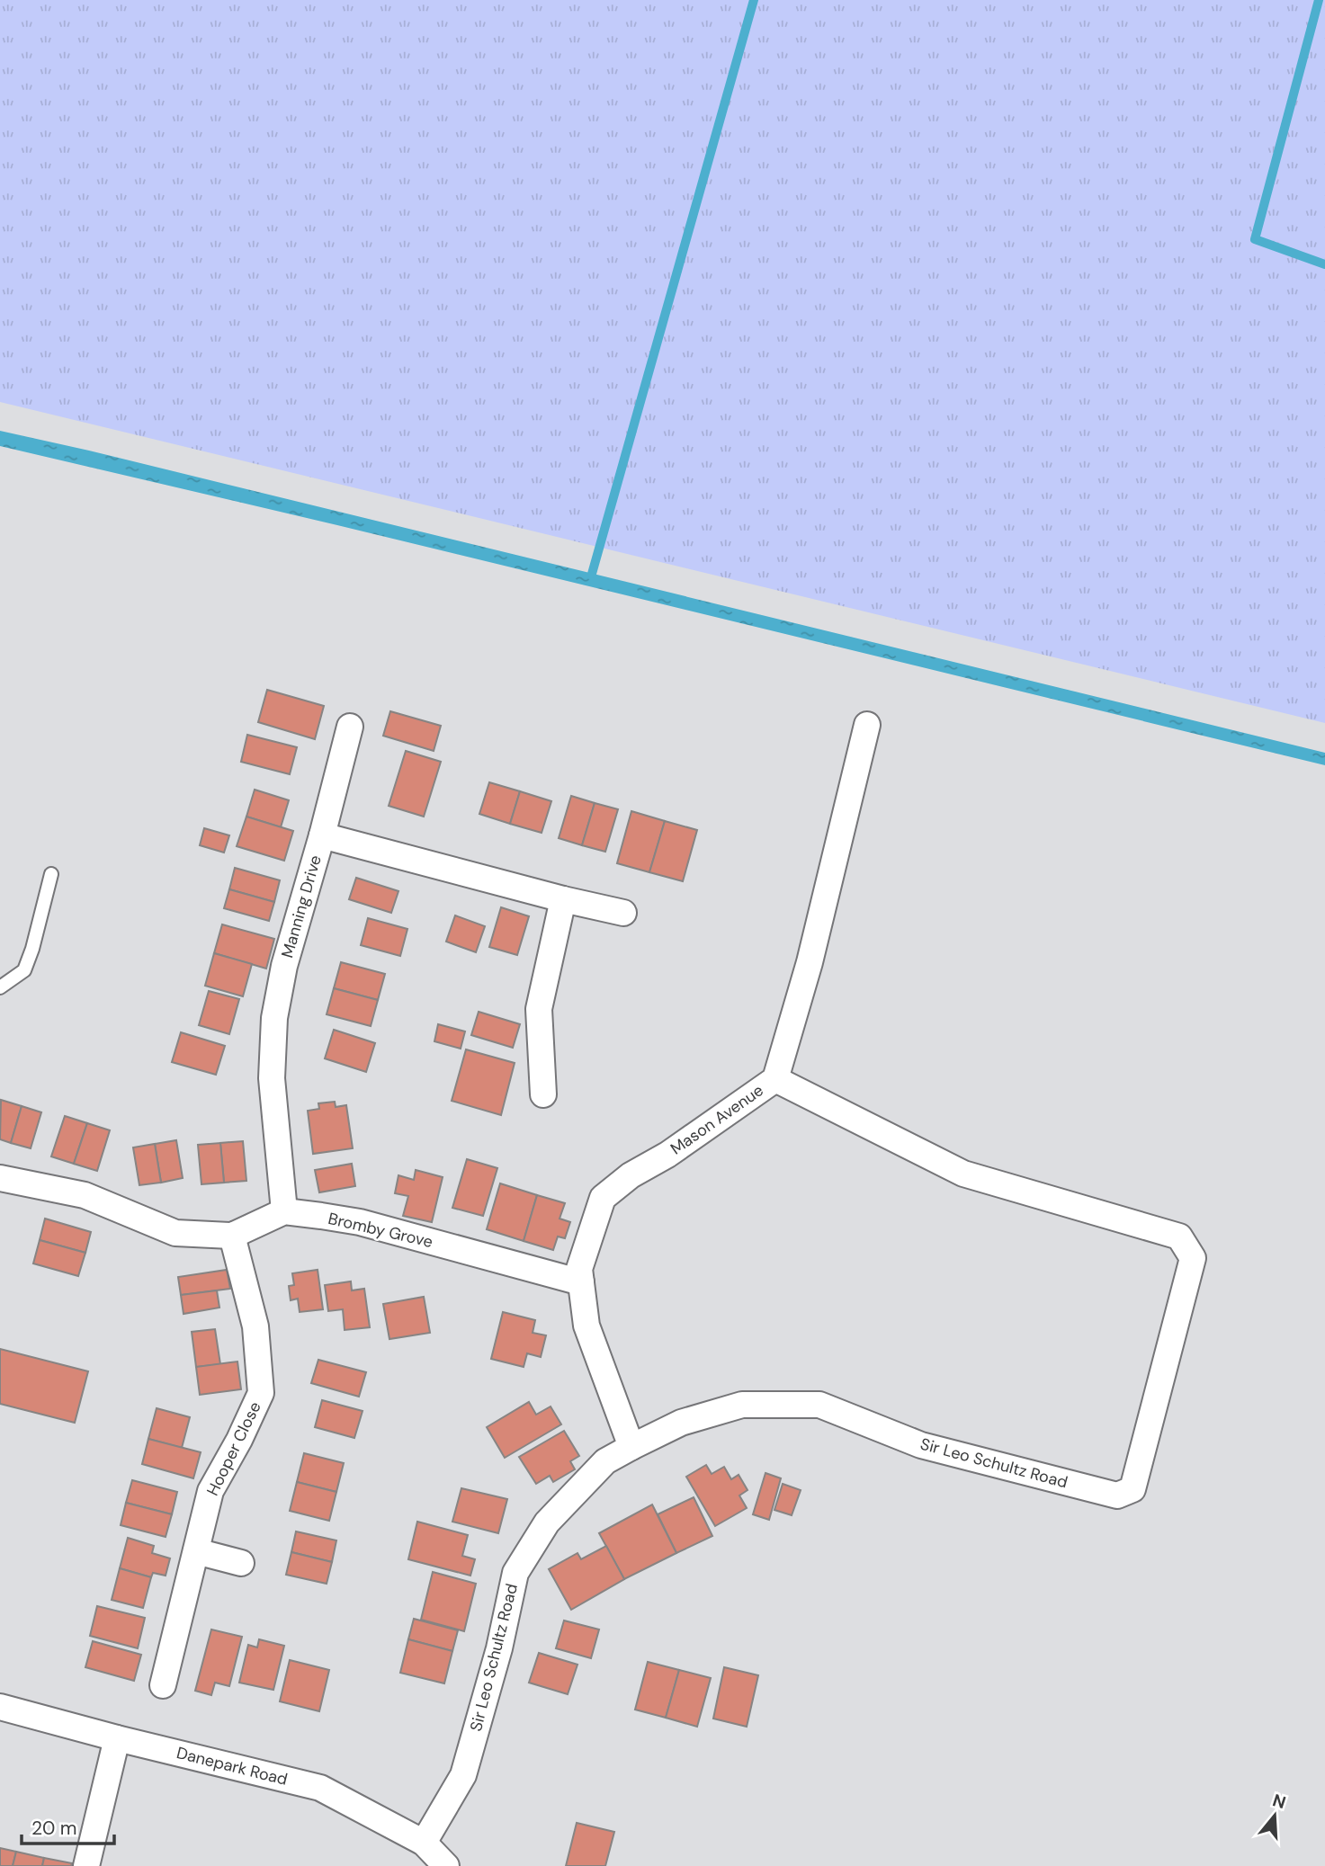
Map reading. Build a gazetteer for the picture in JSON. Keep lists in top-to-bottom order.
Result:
{
  "streets": {
    "street": [
      "Manning Drive",
      "Mason Avenue",
      "Bromby Grove",
      "Hooper Close",
      "Sir Leo Schultz Road",
      "Danepark Road"
    ]
  },
  "crossings": [
    ["Manning Drive", "Bromby Grove"],
    ["Mason Avenue", "Bromby Grove"],
    ["Mason Avenue", "Sir Leo Schultz Road"],
    ["Sir Leo Schultz Road", "Danepark Road"]
  ],
  "scale_bar": "20 m",
  "north": "top"
}
